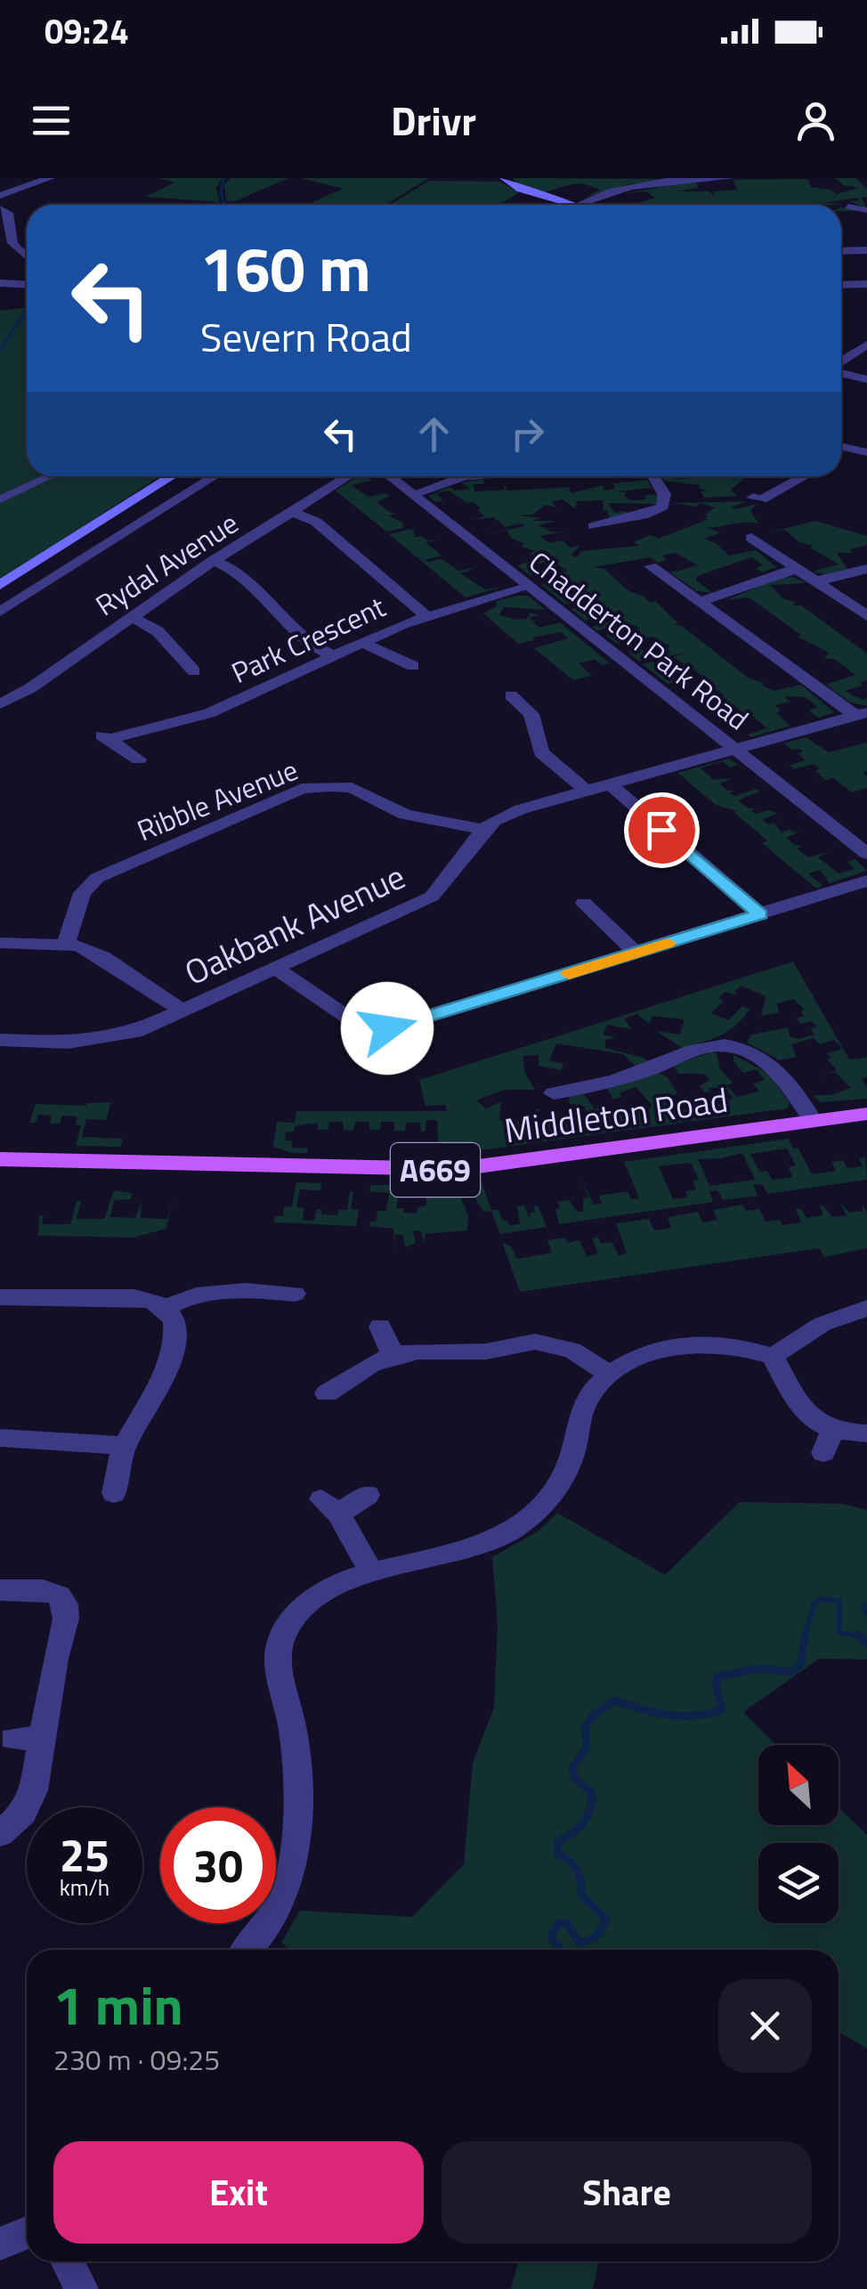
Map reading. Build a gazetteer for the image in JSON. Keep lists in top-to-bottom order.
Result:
{
  "streets": {
    "main road": ["Middleton Road", "A669"],
    "street": [
      "Rydal Avenue",
      "Park Crescent",
      "Chadderton Park Road",
      "Ribble Avenue",
      "Oakbank Avenue"
    ]
  },
  "crossings": [
    ["Park Crescent", "Chadderton Park Road"],
    ["Chadderton Park Road", "Oakbank Avenue"],
    ["Ribble Avenue", "Oakbank Avenue"]
  ],
  "north": "top left",
  "page": {
    "status": "09:24",
    "header": "Drivr",
    "turn": ["160 m", "Severn Road"],
    "speed": "25 km/h",
    "limit": "30",
    "heading": ["1 min", "230 m · 09:25"],
    "buttons": ["Exit", "Share"]
  }
}
